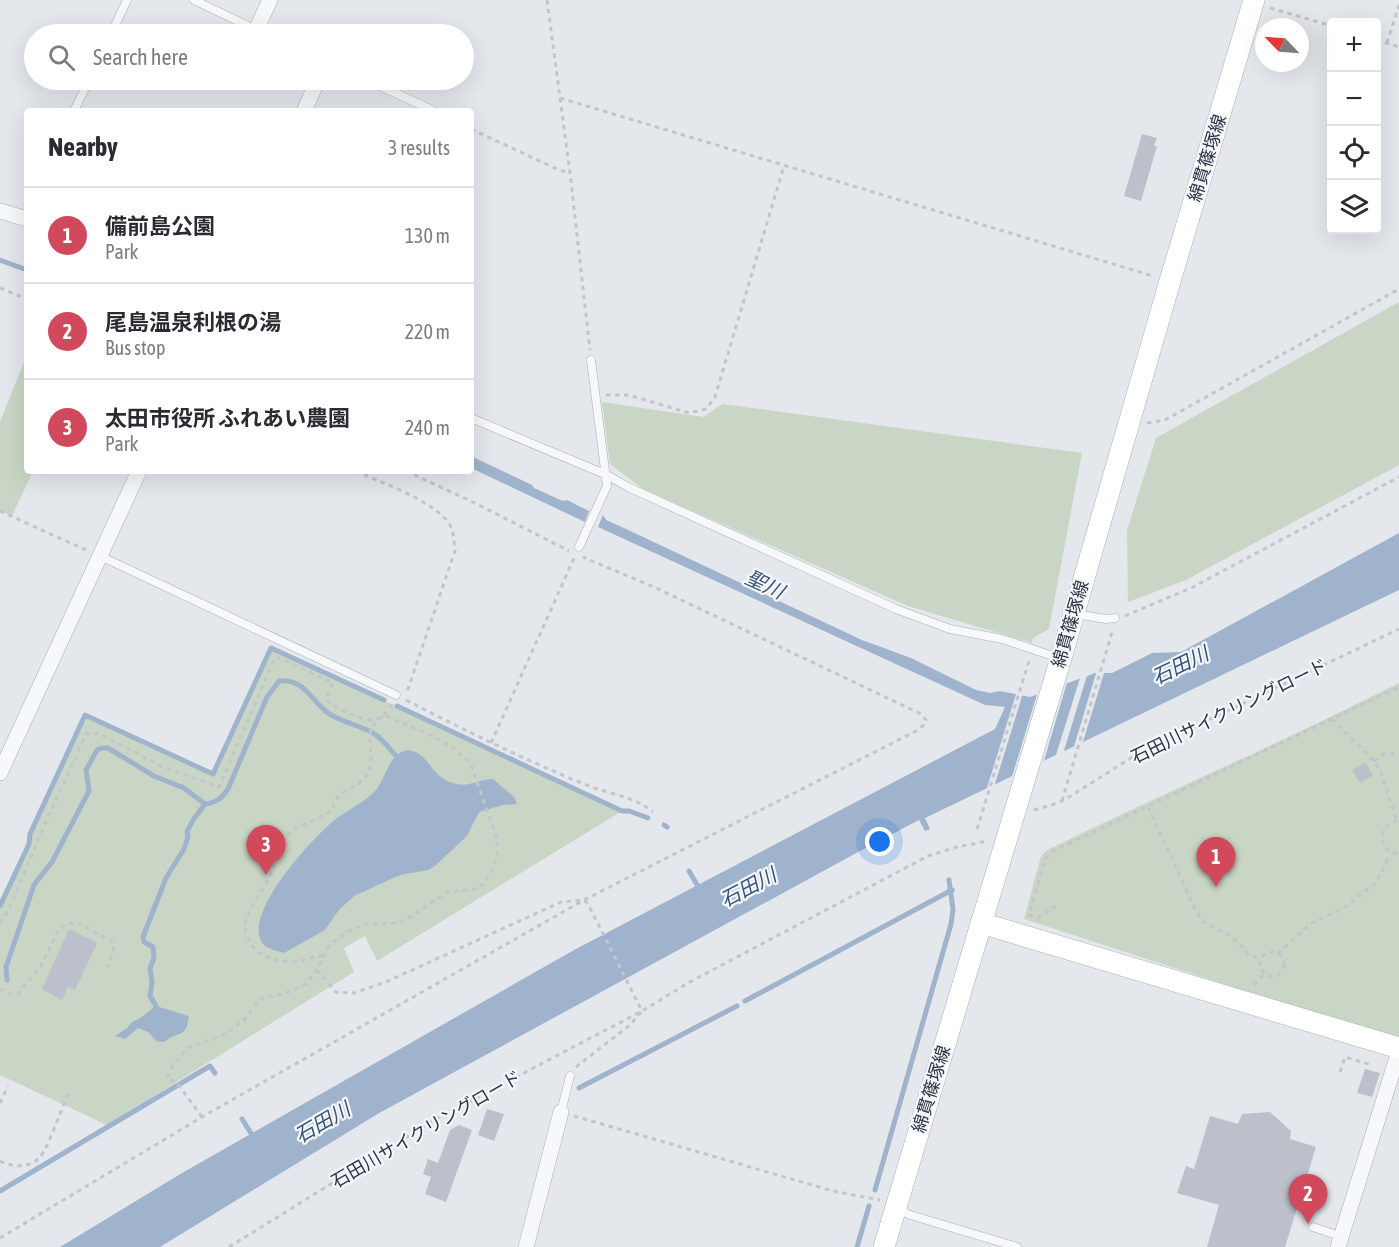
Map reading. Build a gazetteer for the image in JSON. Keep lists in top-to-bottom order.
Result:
{
  "streets": {
    "main road": ["綿貫篠塚線"],
    "path": ["石田川サイクリングロード"]
  },
  "crossings": [
    ["綿貫篠塚線", "石田川サイクリングロード"]
  ],
  "water": ["聖川", "石田川"],
  "north": "top left",
  "page": {
    "map_buttons": ["+", "−"],
    "search": "Search here",
    "heading": ["Nearby", "3 results"],
    "list": [
      {
        "mark": "1",
        "name": "備前島公園",
        "note": "Park",
        "value": "130 m"
      },
      {
        "mark": "2",
        "name": "尾島温泉利根の湯",
        "note": "Bus stop",
        "value": "220 m"
      },
      {
        "mark": "3",
        "name": "太田市役所 ふれあい農園",
        "note": "Park",
        "value": "240 m"
      }
    ],
    "pins": ["3", "1", "2"]
  }
}
